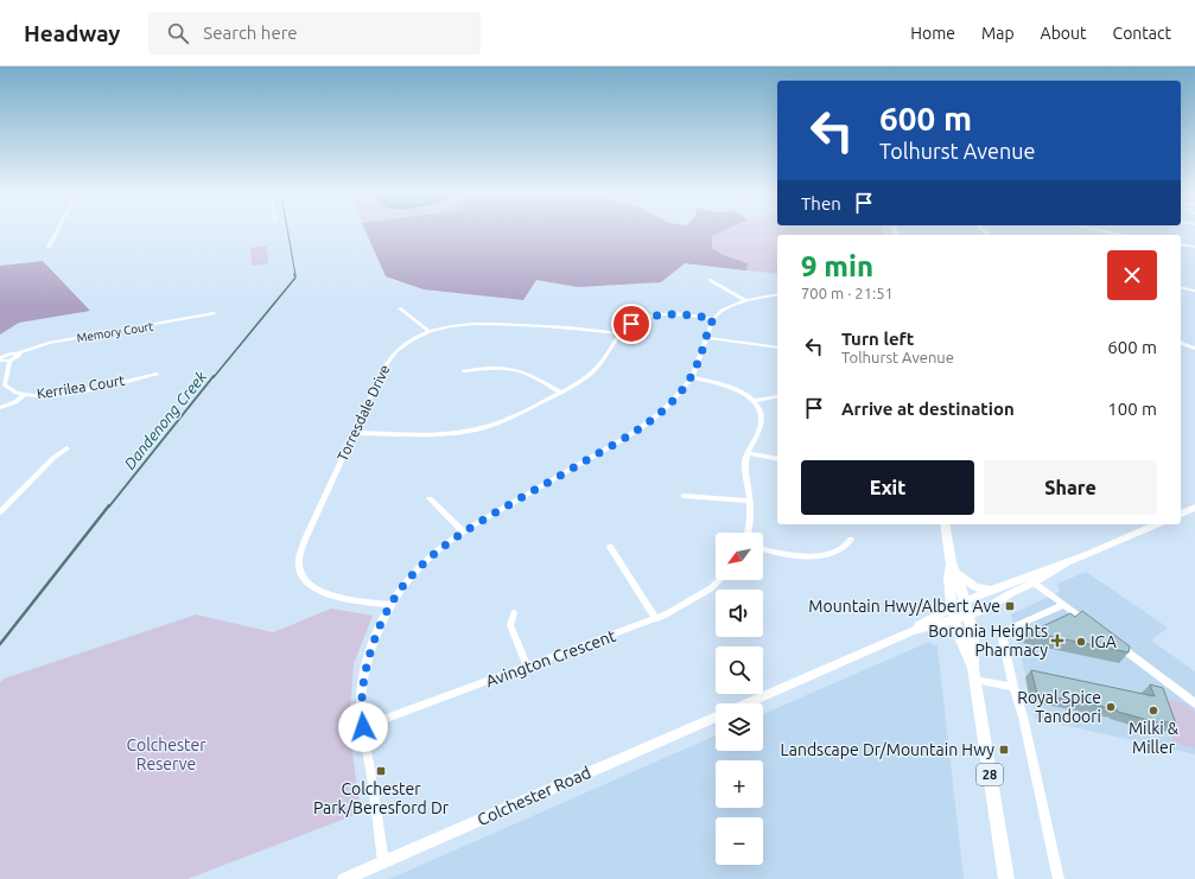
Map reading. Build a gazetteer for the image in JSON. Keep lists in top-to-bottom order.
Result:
{
  "streets": {
    "main road": ["28", "Colchester Road"],
    "street": [
      "Memory Court",
      "Kerrilea Court",
      "Torresdale Drive",
      "Avington Crescent"
    ]
  },
  "crossings": [
    ["28", "Colchester Road"]
  ],
  "water": ["Dandenong Creek"],
  "parks": ["Colchester Reserve"],
  "places": {
    "transit": ["Mountain Hwy/Albert Ave", "Landscape Dr/Mountain Hwy", "Colchester Park/Beresford Dr"],
    "health": ["Boronia Heights Pharmacy"],
    "other": ["IGA", "Royal Spice Tandoori", "Milki & Miller"]
  },
  "north": "bottom left",
  "page": {
    "header": "Headway",
    "search": "Search here",
    "nav": [
      "Home",
      "Map",
      "About",
      "Contact"
    ],
    "turn": ["600 m", "Tolhurst Avenue"],
    "then": "Then",
    "heading": ["9 min", "700 m · 21:51"],
    "list": [
      {
        "name": "Turn left",
        "note": "Tolhurst Avenue",
        "value": "600 m"
      },
      {
        "name": "Arrive at destination",
        "value": "100 m"
      }
    ],
    "buttons": ["Exit", "Share"],
    "map_buttons": ["+", "−"]
  }
}
